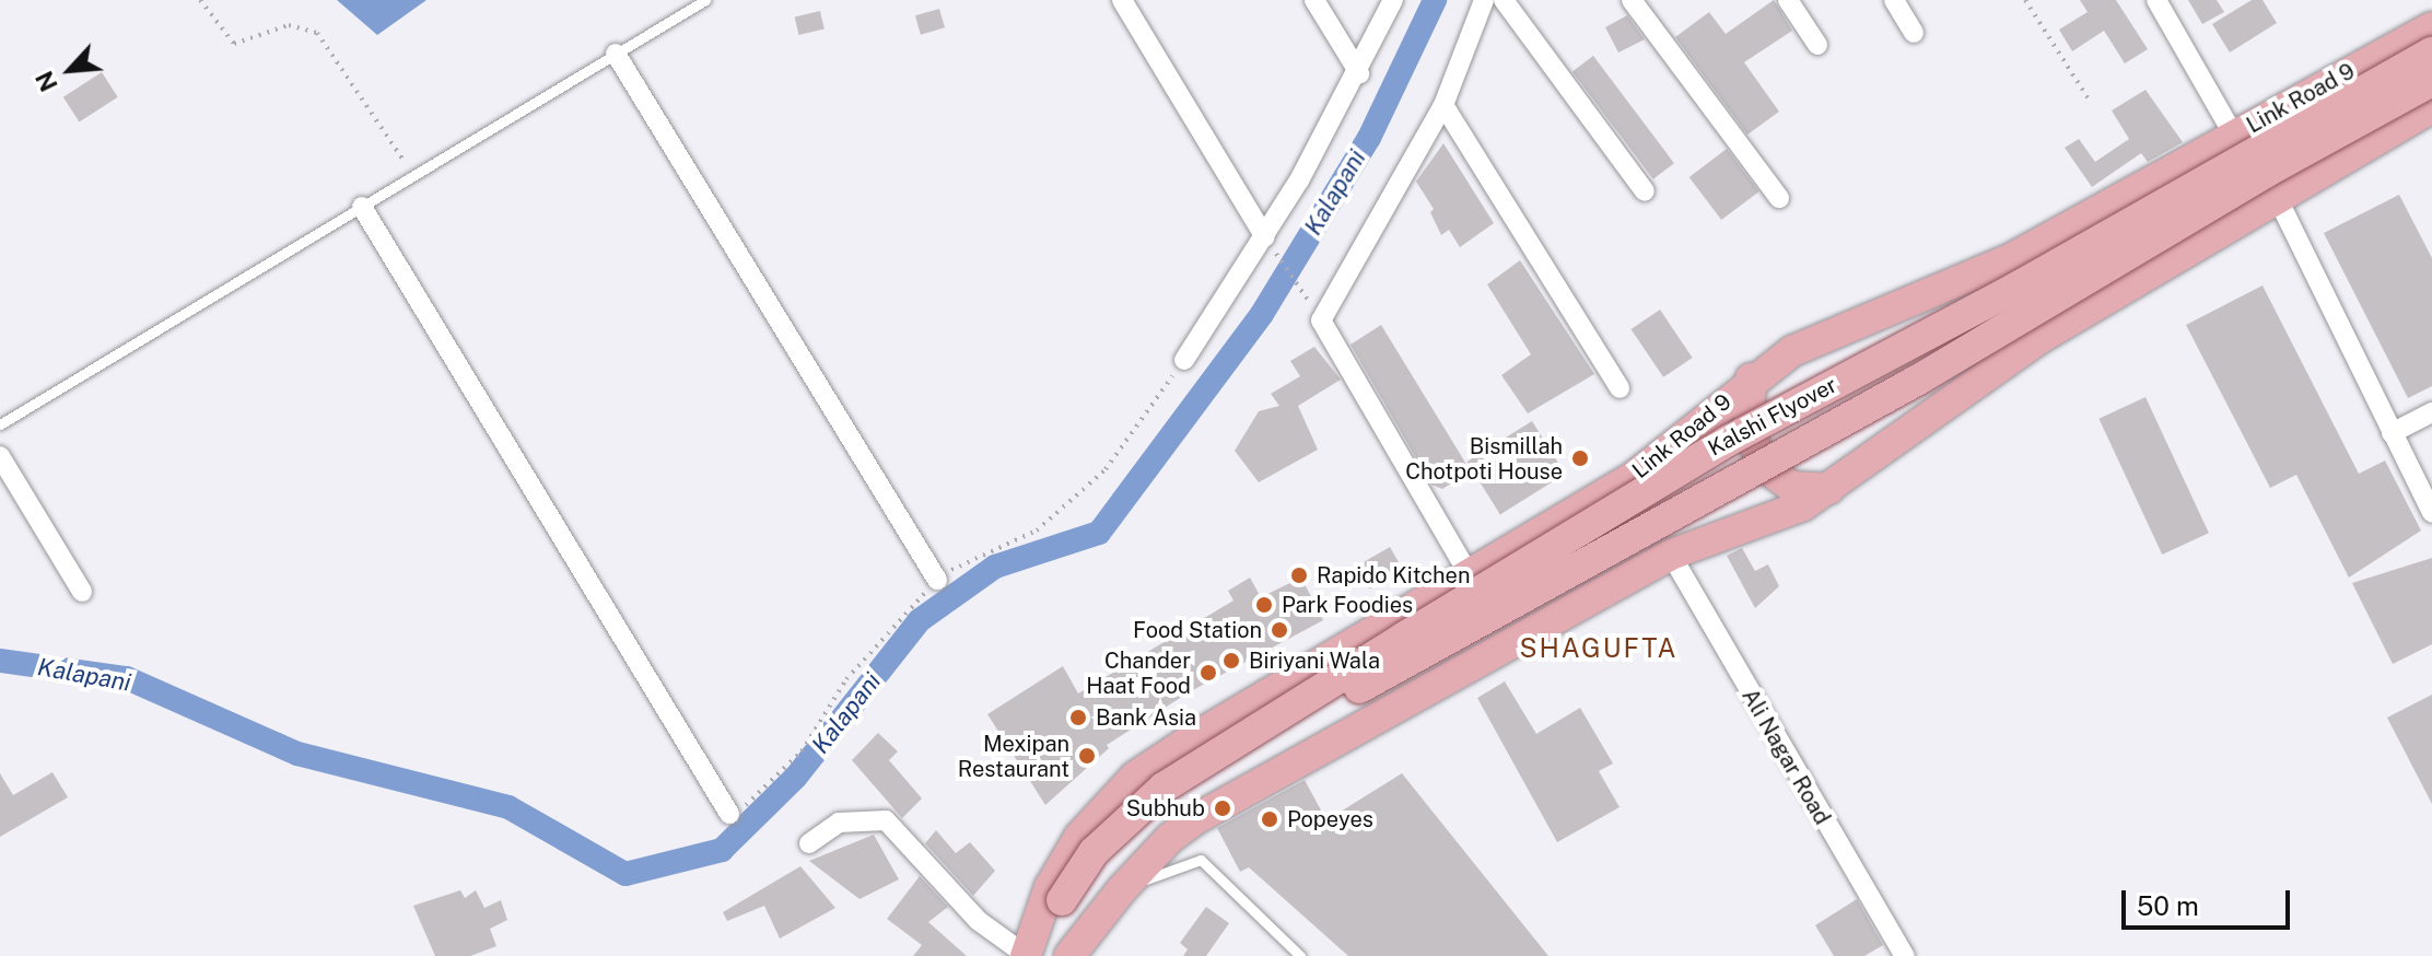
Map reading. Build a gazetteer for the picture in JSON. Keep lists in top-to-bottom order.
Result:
{
  "streets": {
    "main road": ["Link Road 9", "Kalshi Flyover"],
    "street": ["Ali Nagar Road"]
  },
  "crossings": [
    ["Link Road 9", "Kalshi Flyover"]
  ],
  "districts": ["SHAGUFTA"],
  "water": ["Kalapani"],
  "places": [
    "Bismillah Chotpoti House",
    "Rapido Kitchen",
    "Park Foodies",
    "Food Station",
    "Biriyani Wala",
    "Chander Haat Food",
    "Bank Asia",
    "Mexipan Restaurant",
    "Subhub",
    "Popeyes"
  ],
  "scale_bar": "50 m",
  "north": "bottom left"
}
